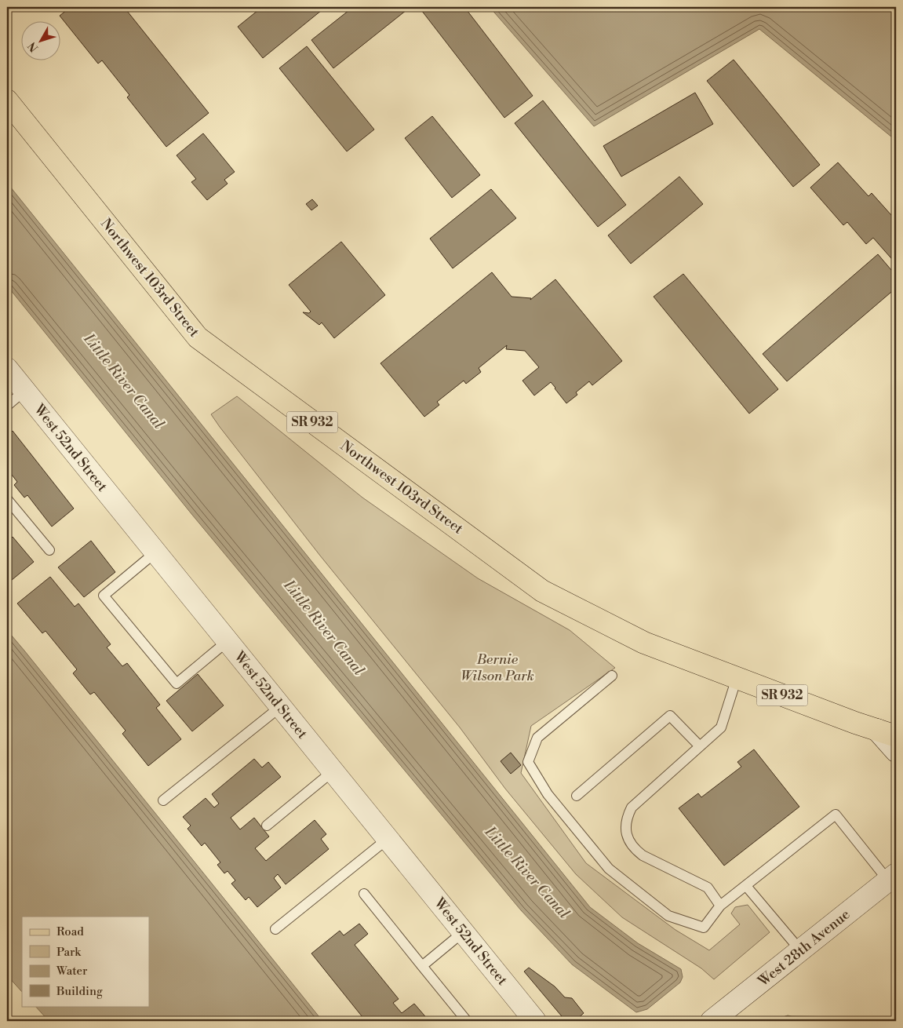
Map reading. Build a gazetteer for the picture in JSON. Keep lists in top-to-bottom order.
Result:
{
  "streets": {
    "main road": ["Northwest 103rd Street", "SR 932"],
    "street": ["West 52nd Street", "West 28th Avenue"]
  },
  "water": ["Little River Canal"],
  "parks": ["Bernie Wilson Park"],
  "legend": [
    "Road",
    "Park",
    "Water",
    "Building"
  ],
  "north": "bottom left"
}
